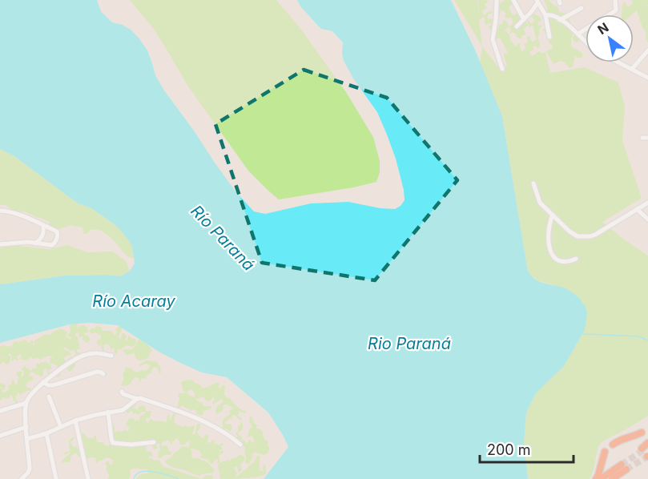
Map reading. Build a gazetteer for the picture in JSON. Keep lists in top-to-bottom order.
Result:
{
  "water": ["Río Paraná", "Río Acaray", "Rio Paraná"],
  "scale_bar": "200 m",
  "north": "top left"
}
